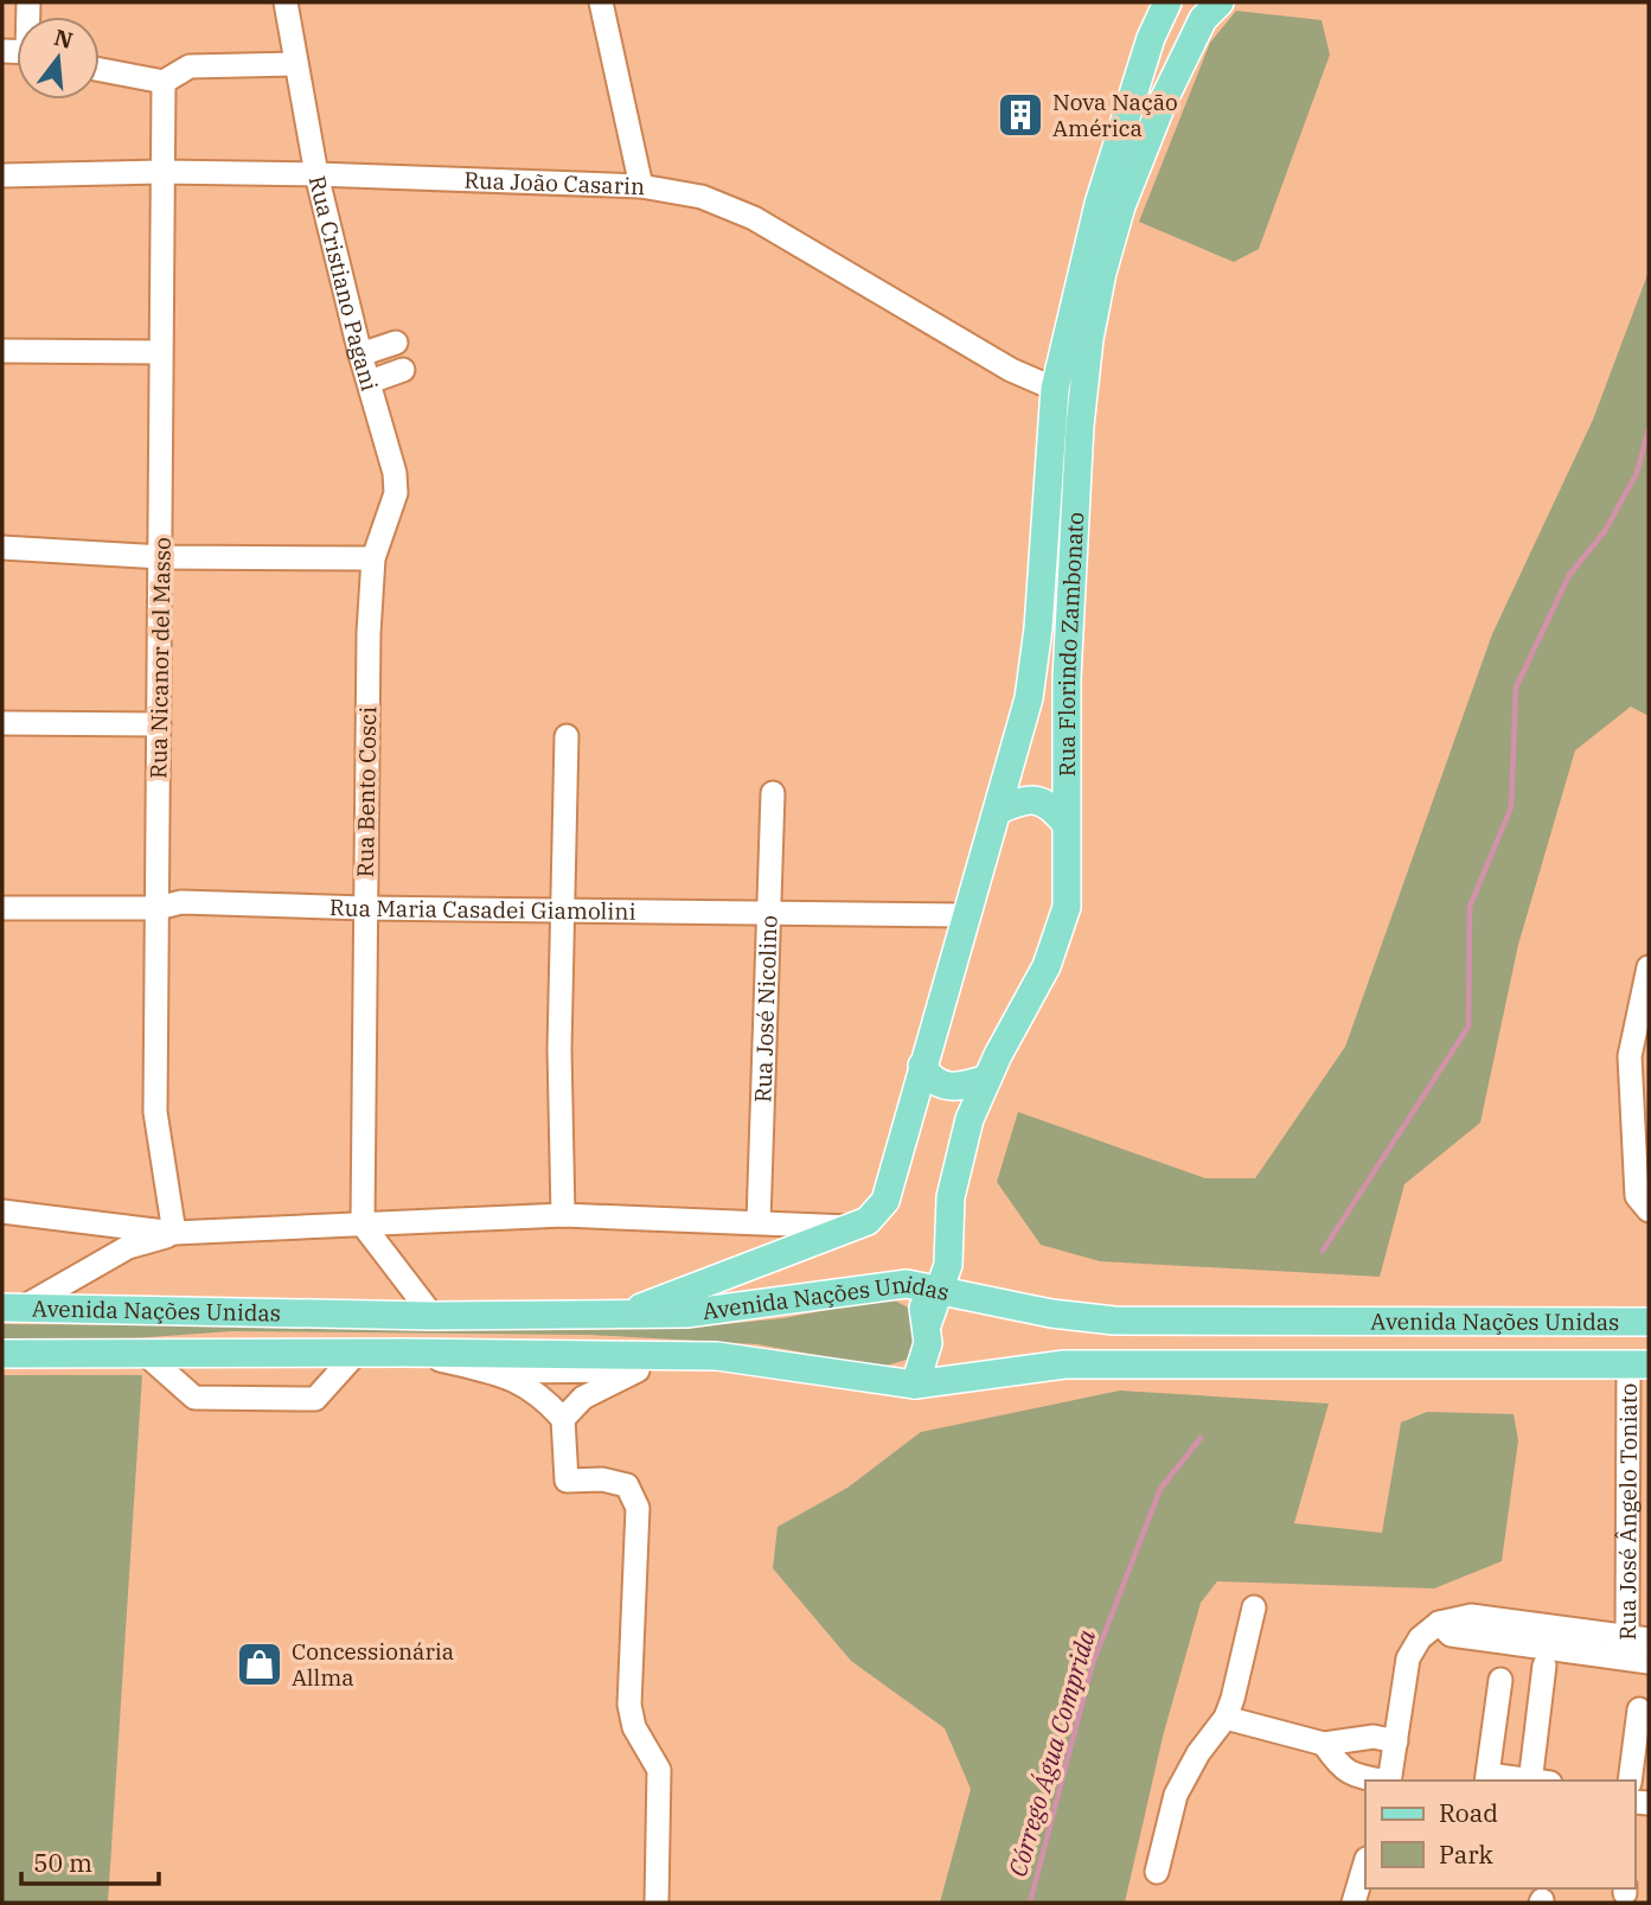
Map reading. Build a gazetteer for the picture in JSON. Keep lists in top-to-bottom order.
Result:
{
  "streets": {
    "main road": ["Rua Florindo Zambonato", "Avenida Nações Unidas"],
    "street": [
      "Rua João Casarin",
      "Rua Cristiano Pagani",
      "Rua Nicanor del Masso",
      "Rua Bento Cosci",
      "Rua Maria Casadei Giamolini",
      "Rua José Nicolino",
      "Rua José Ângelo Toniato"
    ]
  },
  "crossings": [
    ["Rua João Casarin", "Rua Cristiano Pagani"],
    ["Rua João Casarin", "Rua Florindo Zambonato"],
    ["Rua João Casarin", "Rua Nicanor del Masso"],
    ["Rua Cristiano Pagani", "Rua Bento Cosci"],
    ["Rua Florindo Zambonato", "Rua Maria Casadei Giamolini"],
    ["Rua Florindo Zambonato", "Avenida Nações Unidas"],
    ["Rua Nicanor del Masso", "Rua Maria Casadei Giamolini"],
    ["Rua Bento Cosci", "Rua Maria Casadei Giamolini"],
    ["Rua Maria Casadei Giamolini", "Rua José Nicolino"],
    ["Avenida Nações Unidas", "Rua José Ângelo Toniato"]
  ],
  "water": ["Córrego Água Comprida"],
  "places": {
    "building": ["Nova Nação América"],
    "shop": ["Concessionária Allma"]
  },
  "legend": ["Road", "Park"],
  "scale_bar": "50 m",
  "north": "top"
}
